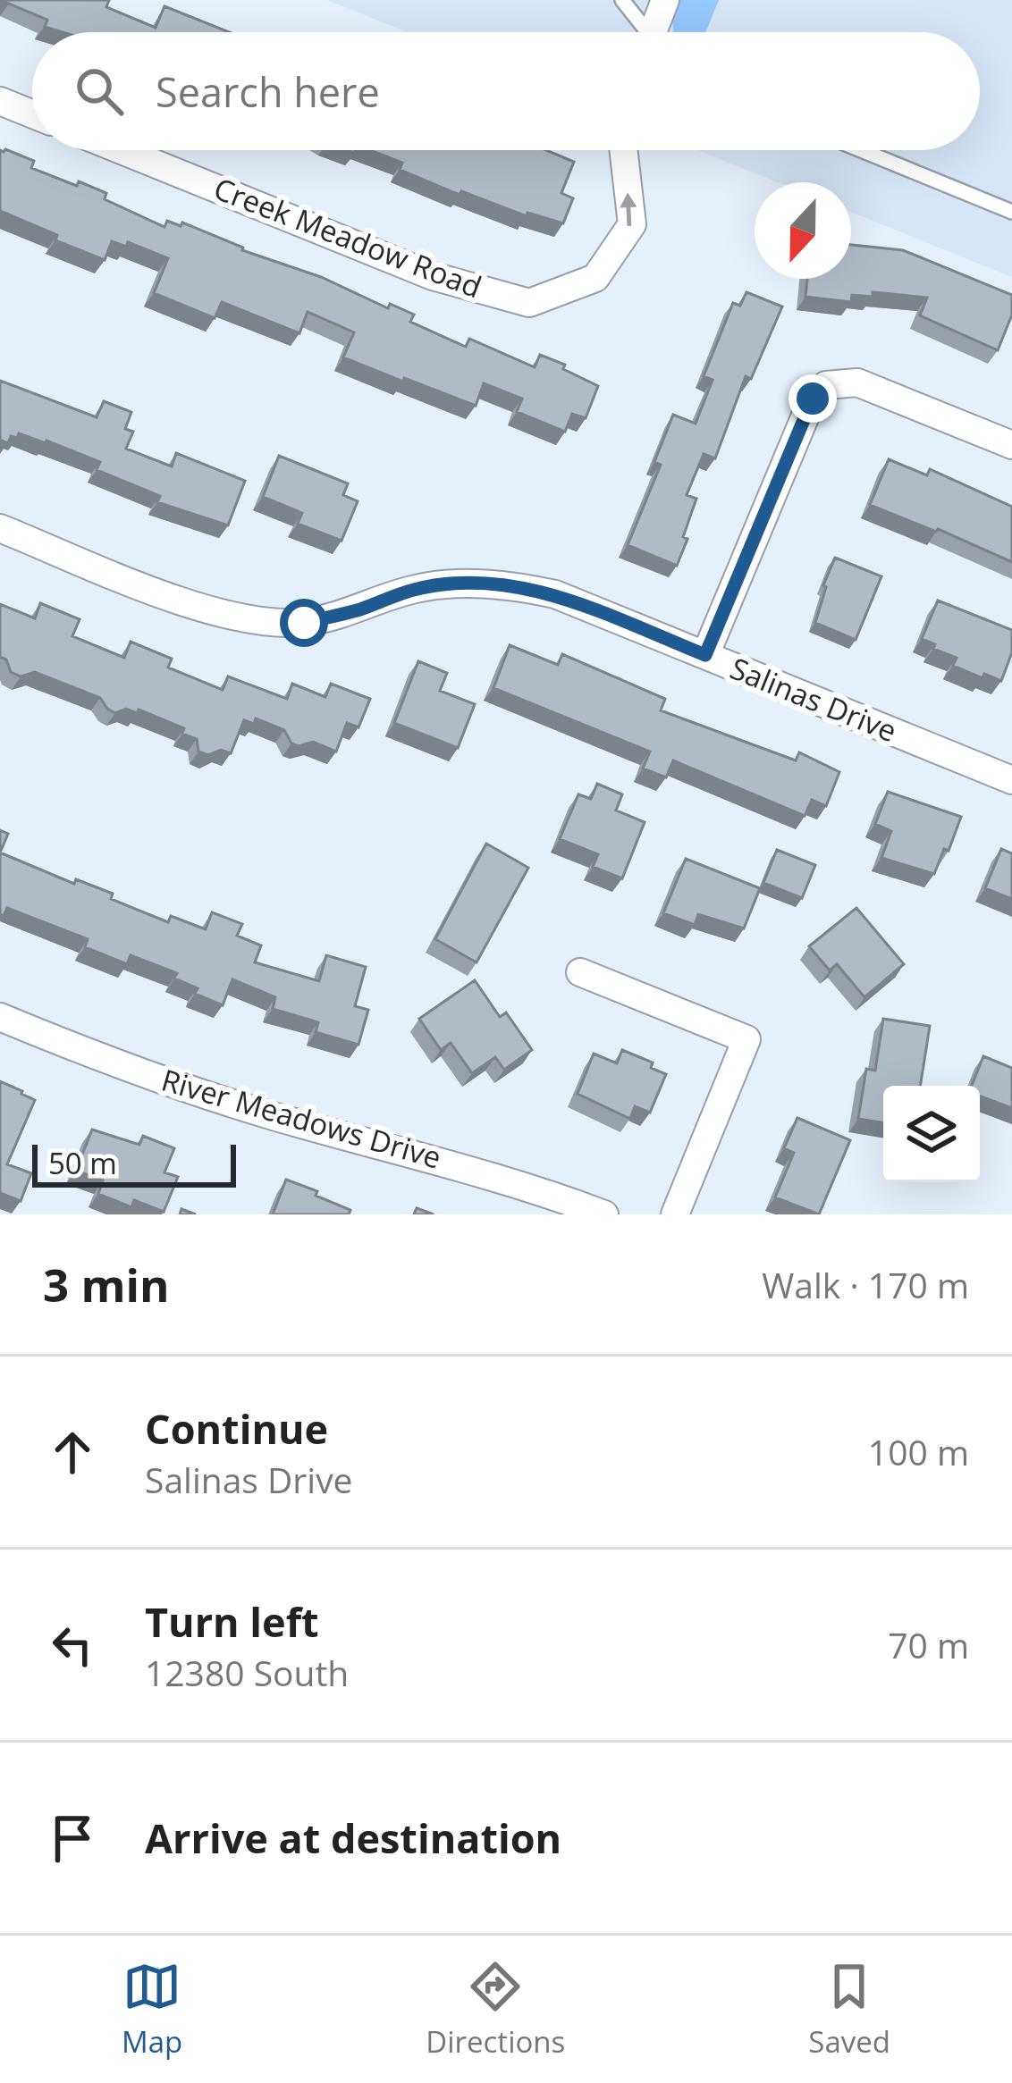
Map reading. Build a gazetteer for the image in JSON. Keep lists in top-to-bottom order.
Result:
{
  "streets": {
    "street": ["Creek Meadow Road", "Salinas Drive", "River Meadows Drive"]
  },
  "scale_bar": "50 m",
  "north": "bottom",
  "page": {
    "search": "Search here",
    "scale": "50 m",
    "heading": ["3 min", "Walk · 170 m"],
    "list": [
      ["Continue", "Salinas Drive", "100 m"],
      ["Turn left", "12380 South", "70 m"],
      "Arrive at destination"
    ],
    "nav": ["Map", "Directions", "Saved"]
  }
}
